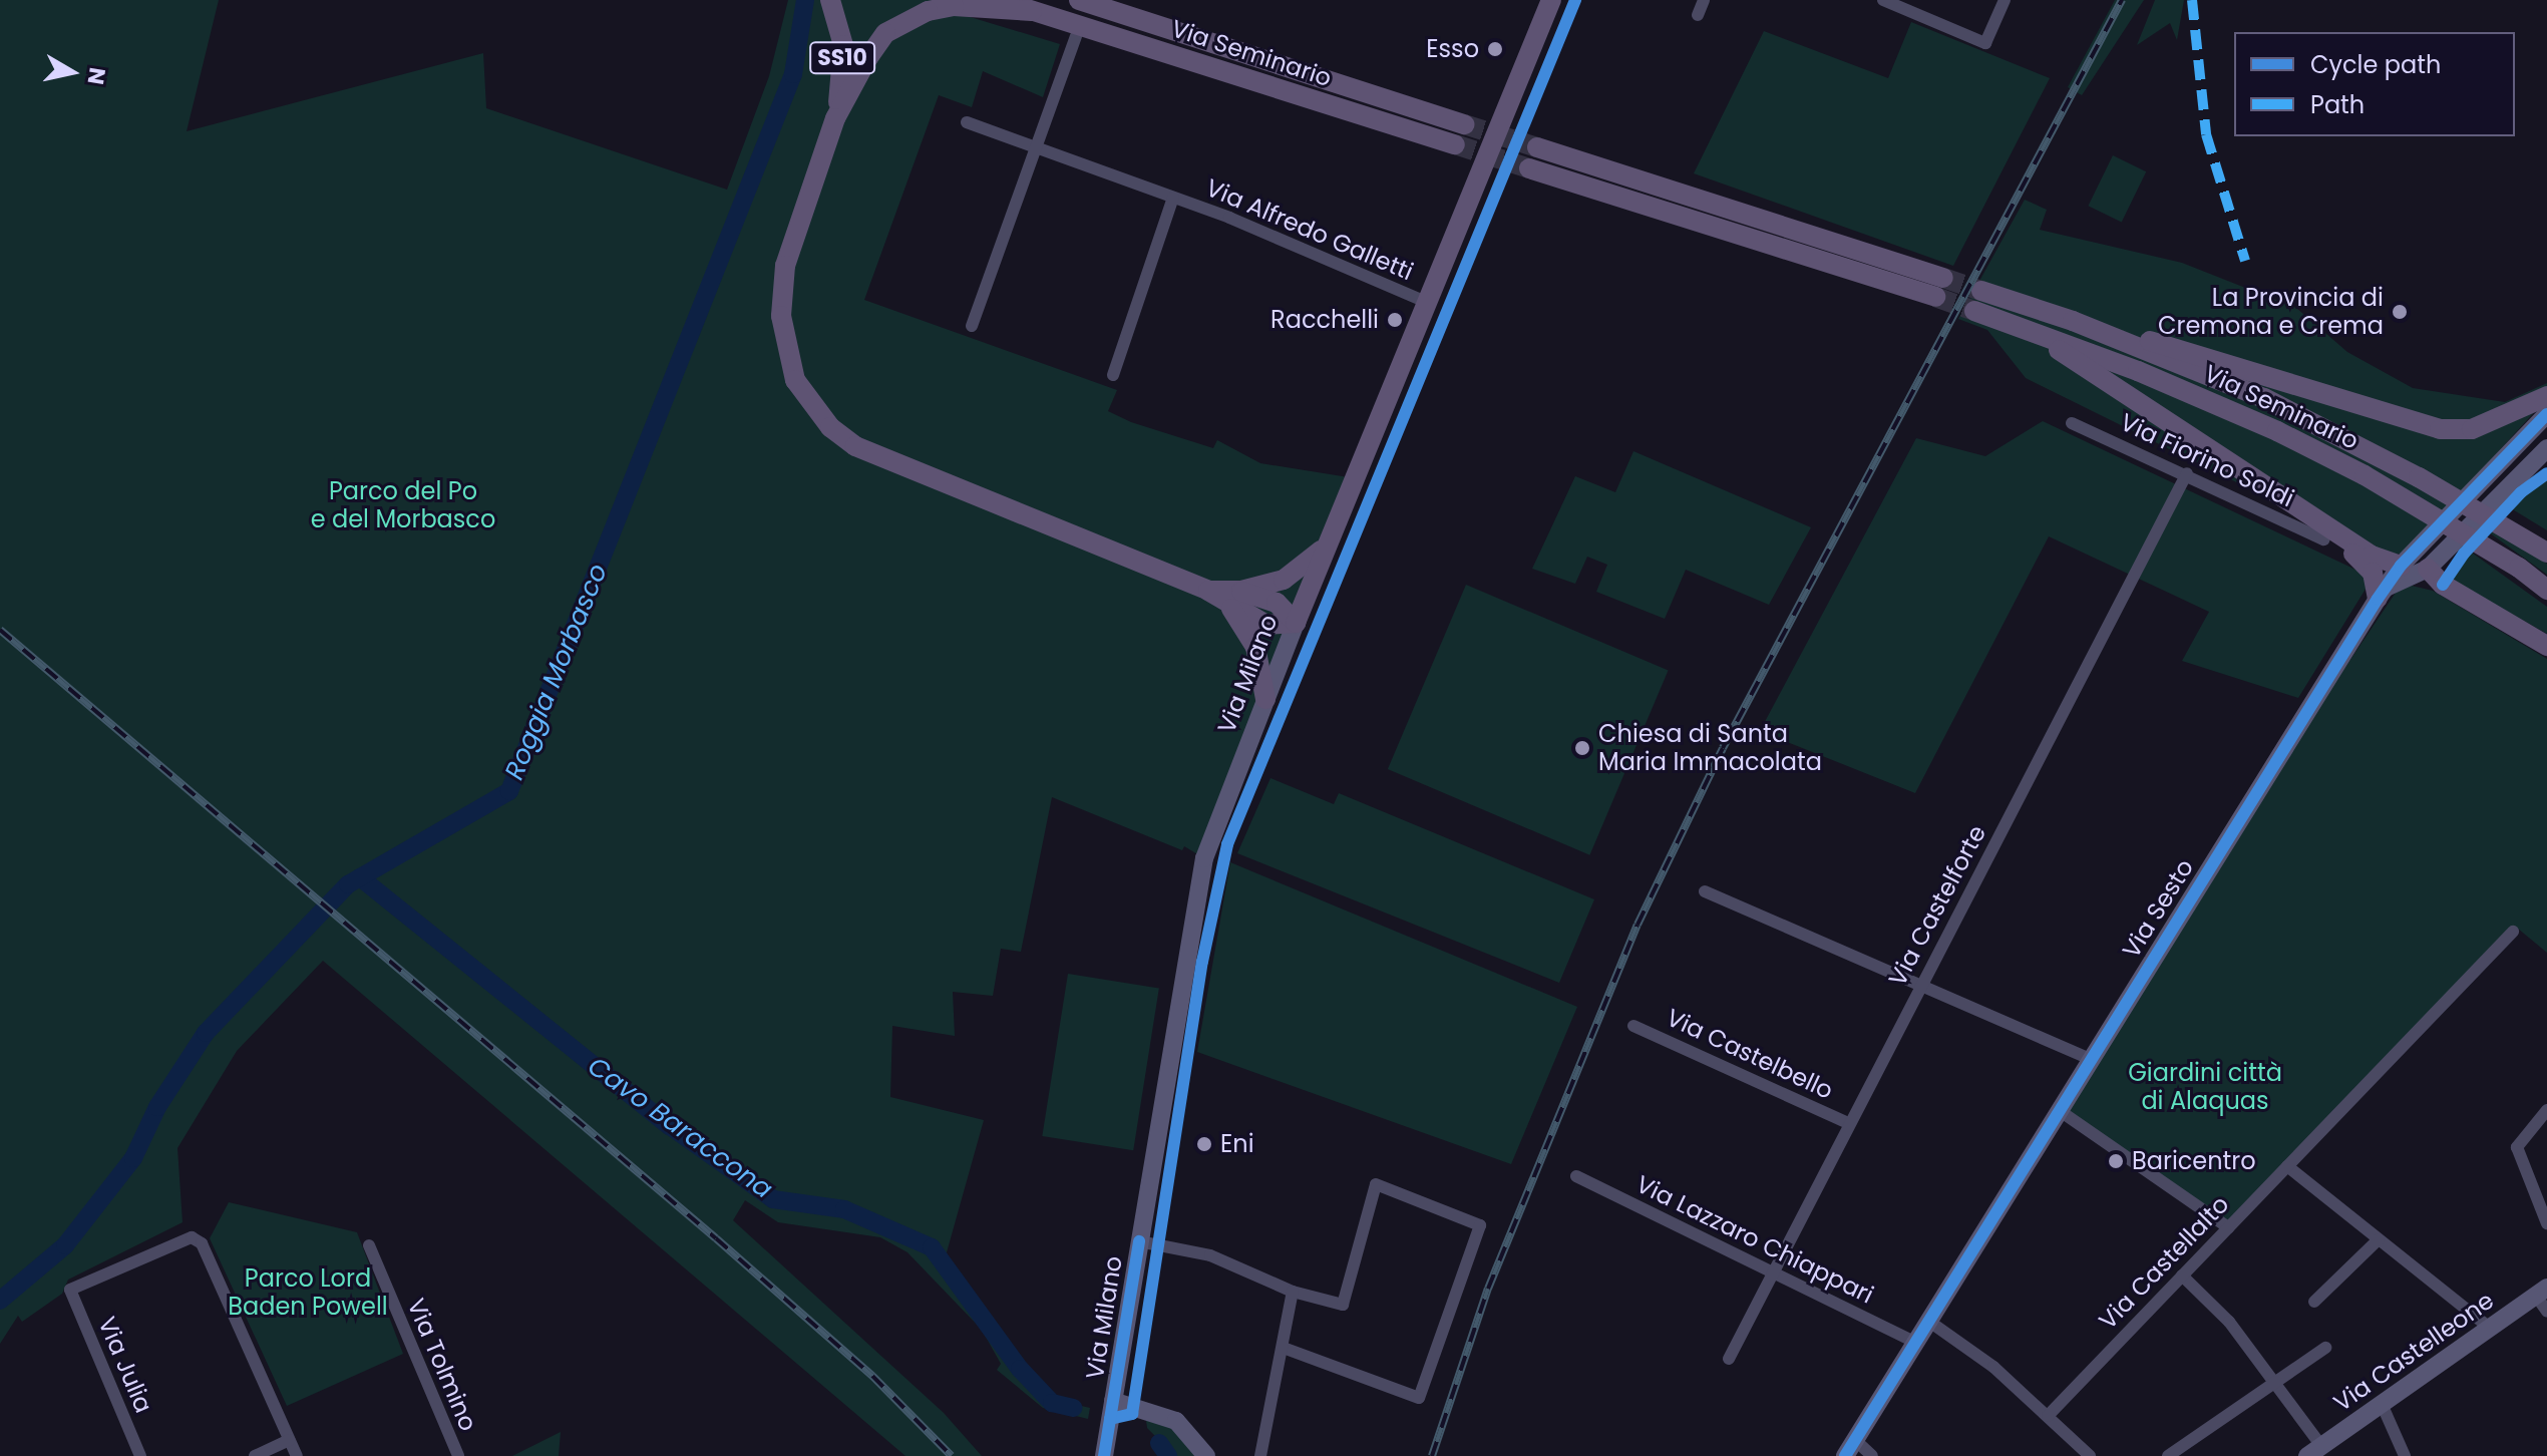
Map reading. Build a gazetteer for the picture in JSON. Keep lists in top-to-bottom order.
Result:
{
  "streets": {
    "main road": ["Via Seminario", "SS10", "Via Milano"],
    "street": [
      "Via Alfredo Galletti",
      "Via Fiorino Soldi",
      "Via Castelforte",
      "Via Sesto",
      "Via Castelbello",
      "Via Lazzaro Chiappari",
      "Via Castellalto",
      "Via Castelleone",
      "Via Julia",
      "Via Tolmino"
    ]
  },
  "crossings": [
    ["Via Alfredo Galletti", "Via Milano"],
    ["Via Fiorino Soldi", "Via Castelforte"],
    ["Via Castelforte", "Via Castelbello"],
    ["Via Castelforte", "Via Lazzaro Chiappari"],
    ["Via Sesto", "Via Lazzaro Chiappari"]
  ],
  "water": ["Roggia Morbasco", "Cavo Baraccona"],
  "parks": ["Parco del Po e del Morbasco", "Giardini città di Alaquas", "Parco Lord Baden Powell"],
  "places": [
    "Esso",
    "La Provincia di Cremona e Crema",
    "Racchelli",
    "Chiesa di Santa Maria Immacolata",
    "Eni",
    "Baricentro"
  ],
  "legend": ["Cycle path", "Path"],
  "north": "right"
}
